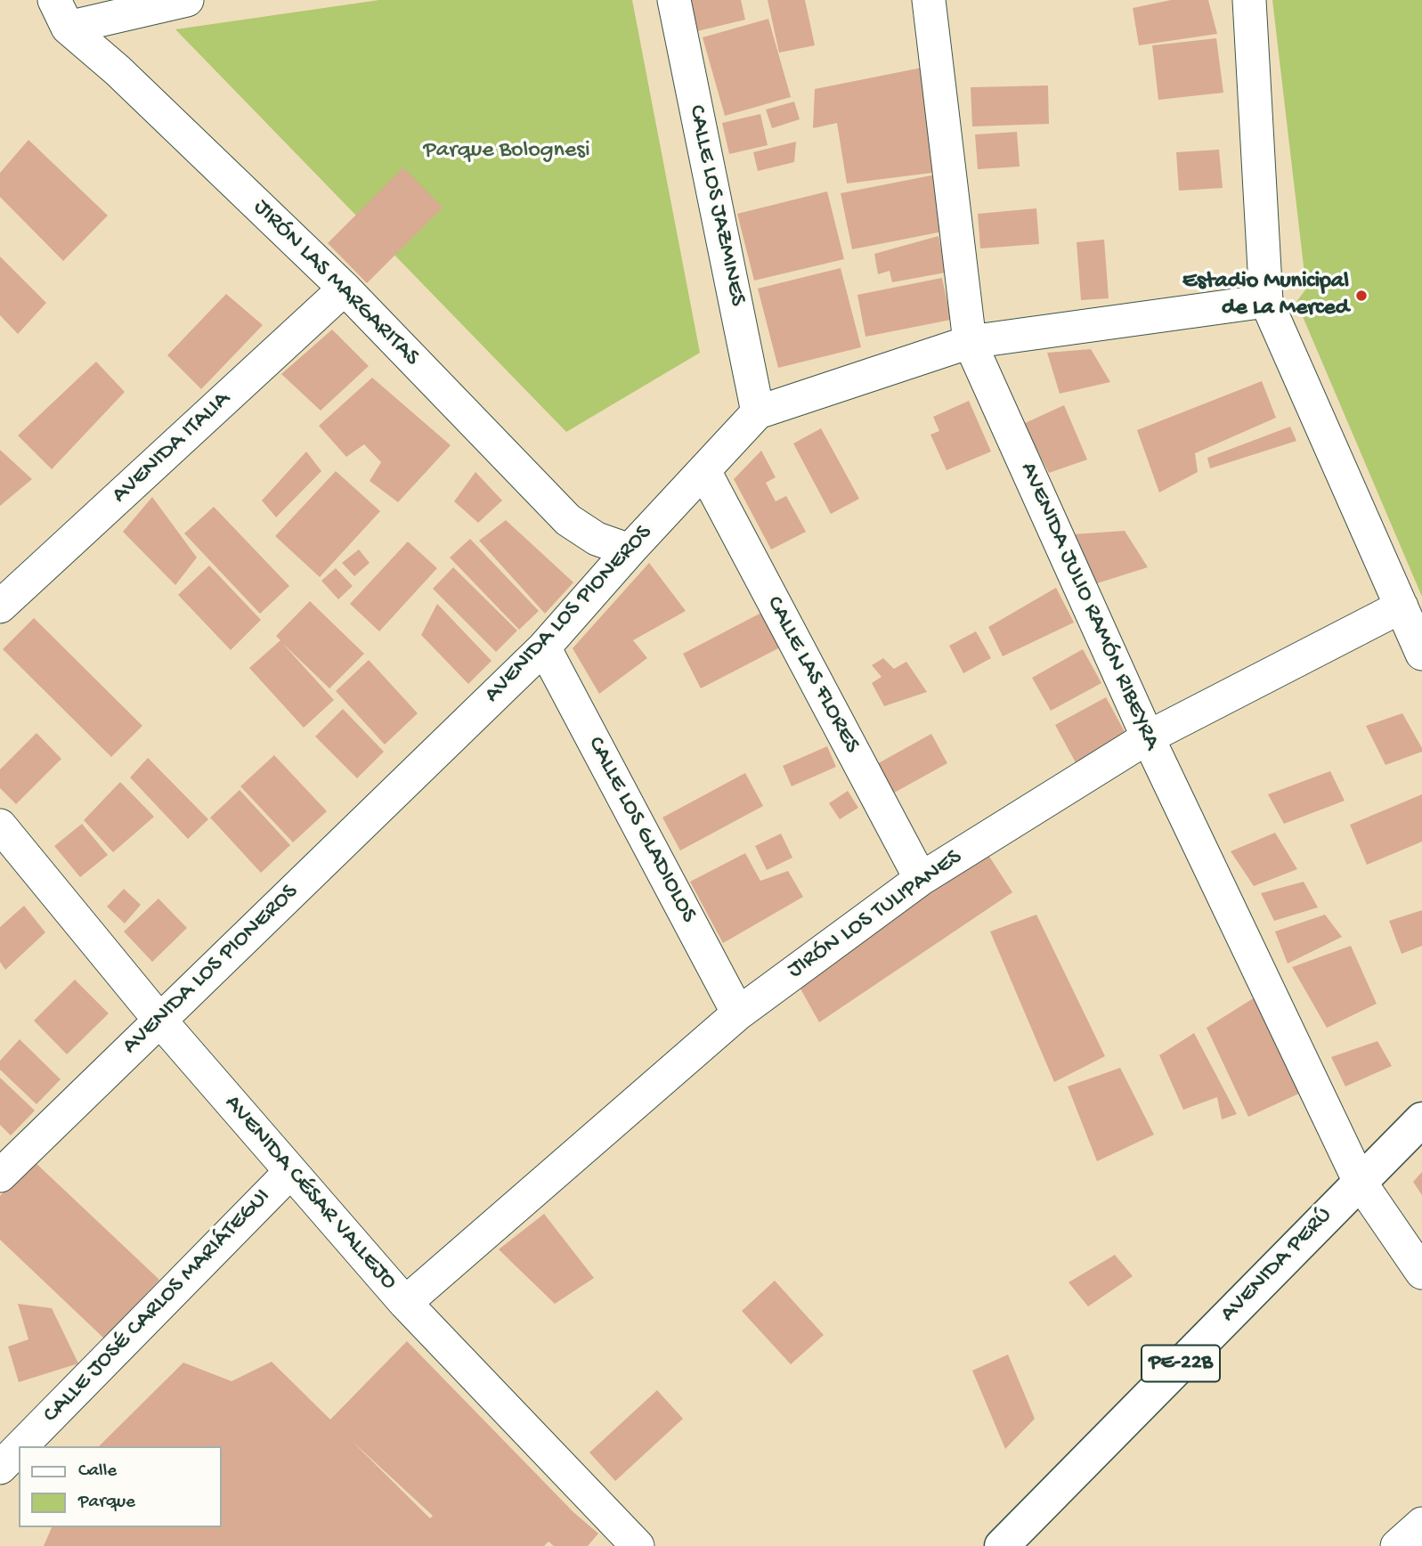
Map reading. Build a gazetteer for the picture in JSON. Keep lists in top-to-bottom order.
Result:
{
  "streets": {
    "highway": ["AVENIDA PERÚ", "PE-22B"],
    "street": [
      "CALLE LOS JAZMINES",
      "JIRÓN LAS MARGARITAS",
      "AVENIDA ITALIA",
      "AVENIDA JULIO RAMÓN RIBEYRA",
      "AVENIDA LOS PIONEROS",
      "CALLE LAS FLORES",
      "CALLE LOS GLADIOLOS",
      "JIRÓN LOS TULIPANES",
      "AVENIDA CÉSAR VALLEJO",
      "CALLE JOSÉ CARLOS MARIÁTEGUI"
    ]
  },
  "crossings": [
    ["CALLE LOS JAZMINES", "AVENIDA LOS PIONEROS"],
    ["JIRÓN LAS MARGARITAS", "AVENIDA ITALIA"],
    ["JIRÓN LAS MARGARITAS", "AVENIDA LOS PIONEROS"],
    ["AVENIDA JULIO RAMÓN RIBEYRA", "AVENIDA LOS PIONEROS"],
    ["AVENIDA JULIO RAMÓN RIBEYRA", "JIRÓN LOS TULIPANES"],
    ["AVENIDA JULIO RAMÓN RIBEYRA", "AVENIDA PERÚ"],
    ["AVENIDA LOS PIONEROS", "CALLE LAS FLORES"],
    ["AVENIDA LOS PIONEROS", "CALLE LOS GLADIOLOS"],
    ["AVENIDA LOS PIONEROS", "AVENIDA CÉSAR VALLEJO"],
    ["CALLE LAS FLORES", "JIRÓN LOS TULIPANES"],
    ["CALLE LOS GLADIOLOS", "JIRÓN LOS TULIPANES"],
    ["JIRÓN LOS TULIPANES", "AVENIDA CÉSAR VALLEJO"],
    ["AVENIDA CÉSAR VALLEJO", "CALLE JOSÉ CARLOS MARIÁTEGUI"]
  ],
  "parks": ["Parque Bolognesi"],
  "places": ["Estadio Municipal de La Merced"],
  "legend": ["Calle", "Parque"]
}
